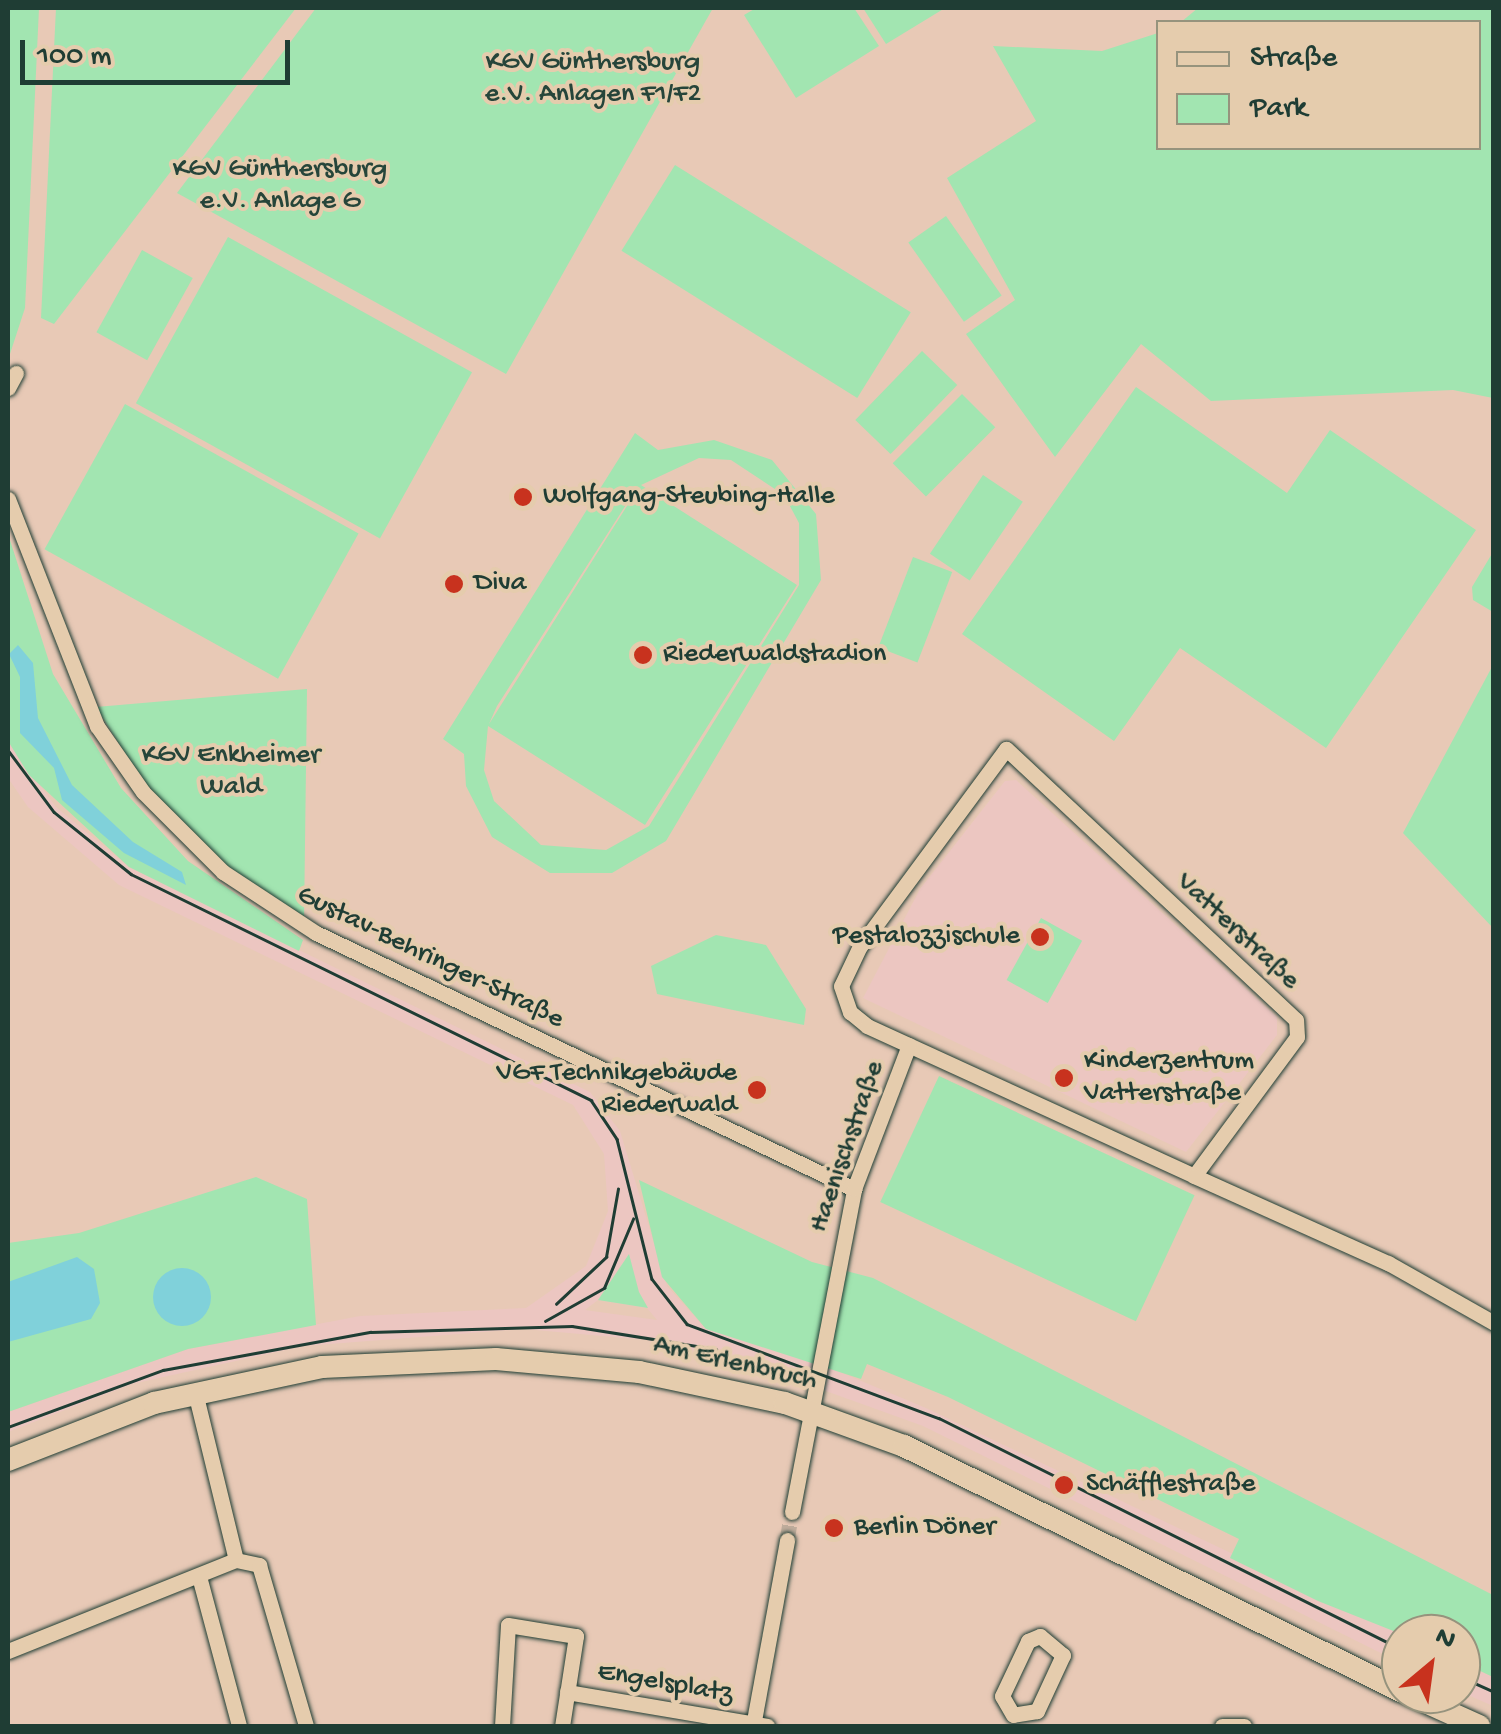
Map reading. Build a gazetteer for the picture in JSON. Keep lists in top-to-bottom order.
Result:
{
  "streets": {
    "main road": ["Am Erlenbruch"],
    "street": [
      "Vatterstraße",
      "Gustav-Behringer-Straße",
      "Haenischstraße",
      "Engelsplatz"
    ]
  },
  "crossings": [
    ["Vatterstraße", "Haenischstraße"],
    ["Gustav-Behringer-Straße", "Haenischstraße"],
    ["Haenischstraße", "Am Erlenbruch"]
  ],
  "parks": ["KGV Günthersburg e.V. Anlagen F1/F2", "KGV Günthersburg e.V. Anlage G", "KGV Enkheimer Wald"],
  "places": [
    "Wolfgang-Steubing-Halle",
    "Diva",
    "Riederwaldstadion",
    "Pestalozzischule",
    "Kinderzentrum Vatterstraße",
    "VGF Technikgebäude Riederwald",
    "Schäfflestraße",
    "Berlin Döner"
  ],
  "legend": ["Straße", "Park"],
  "scale_bar": "100 m",
  "north": "top right"
}
